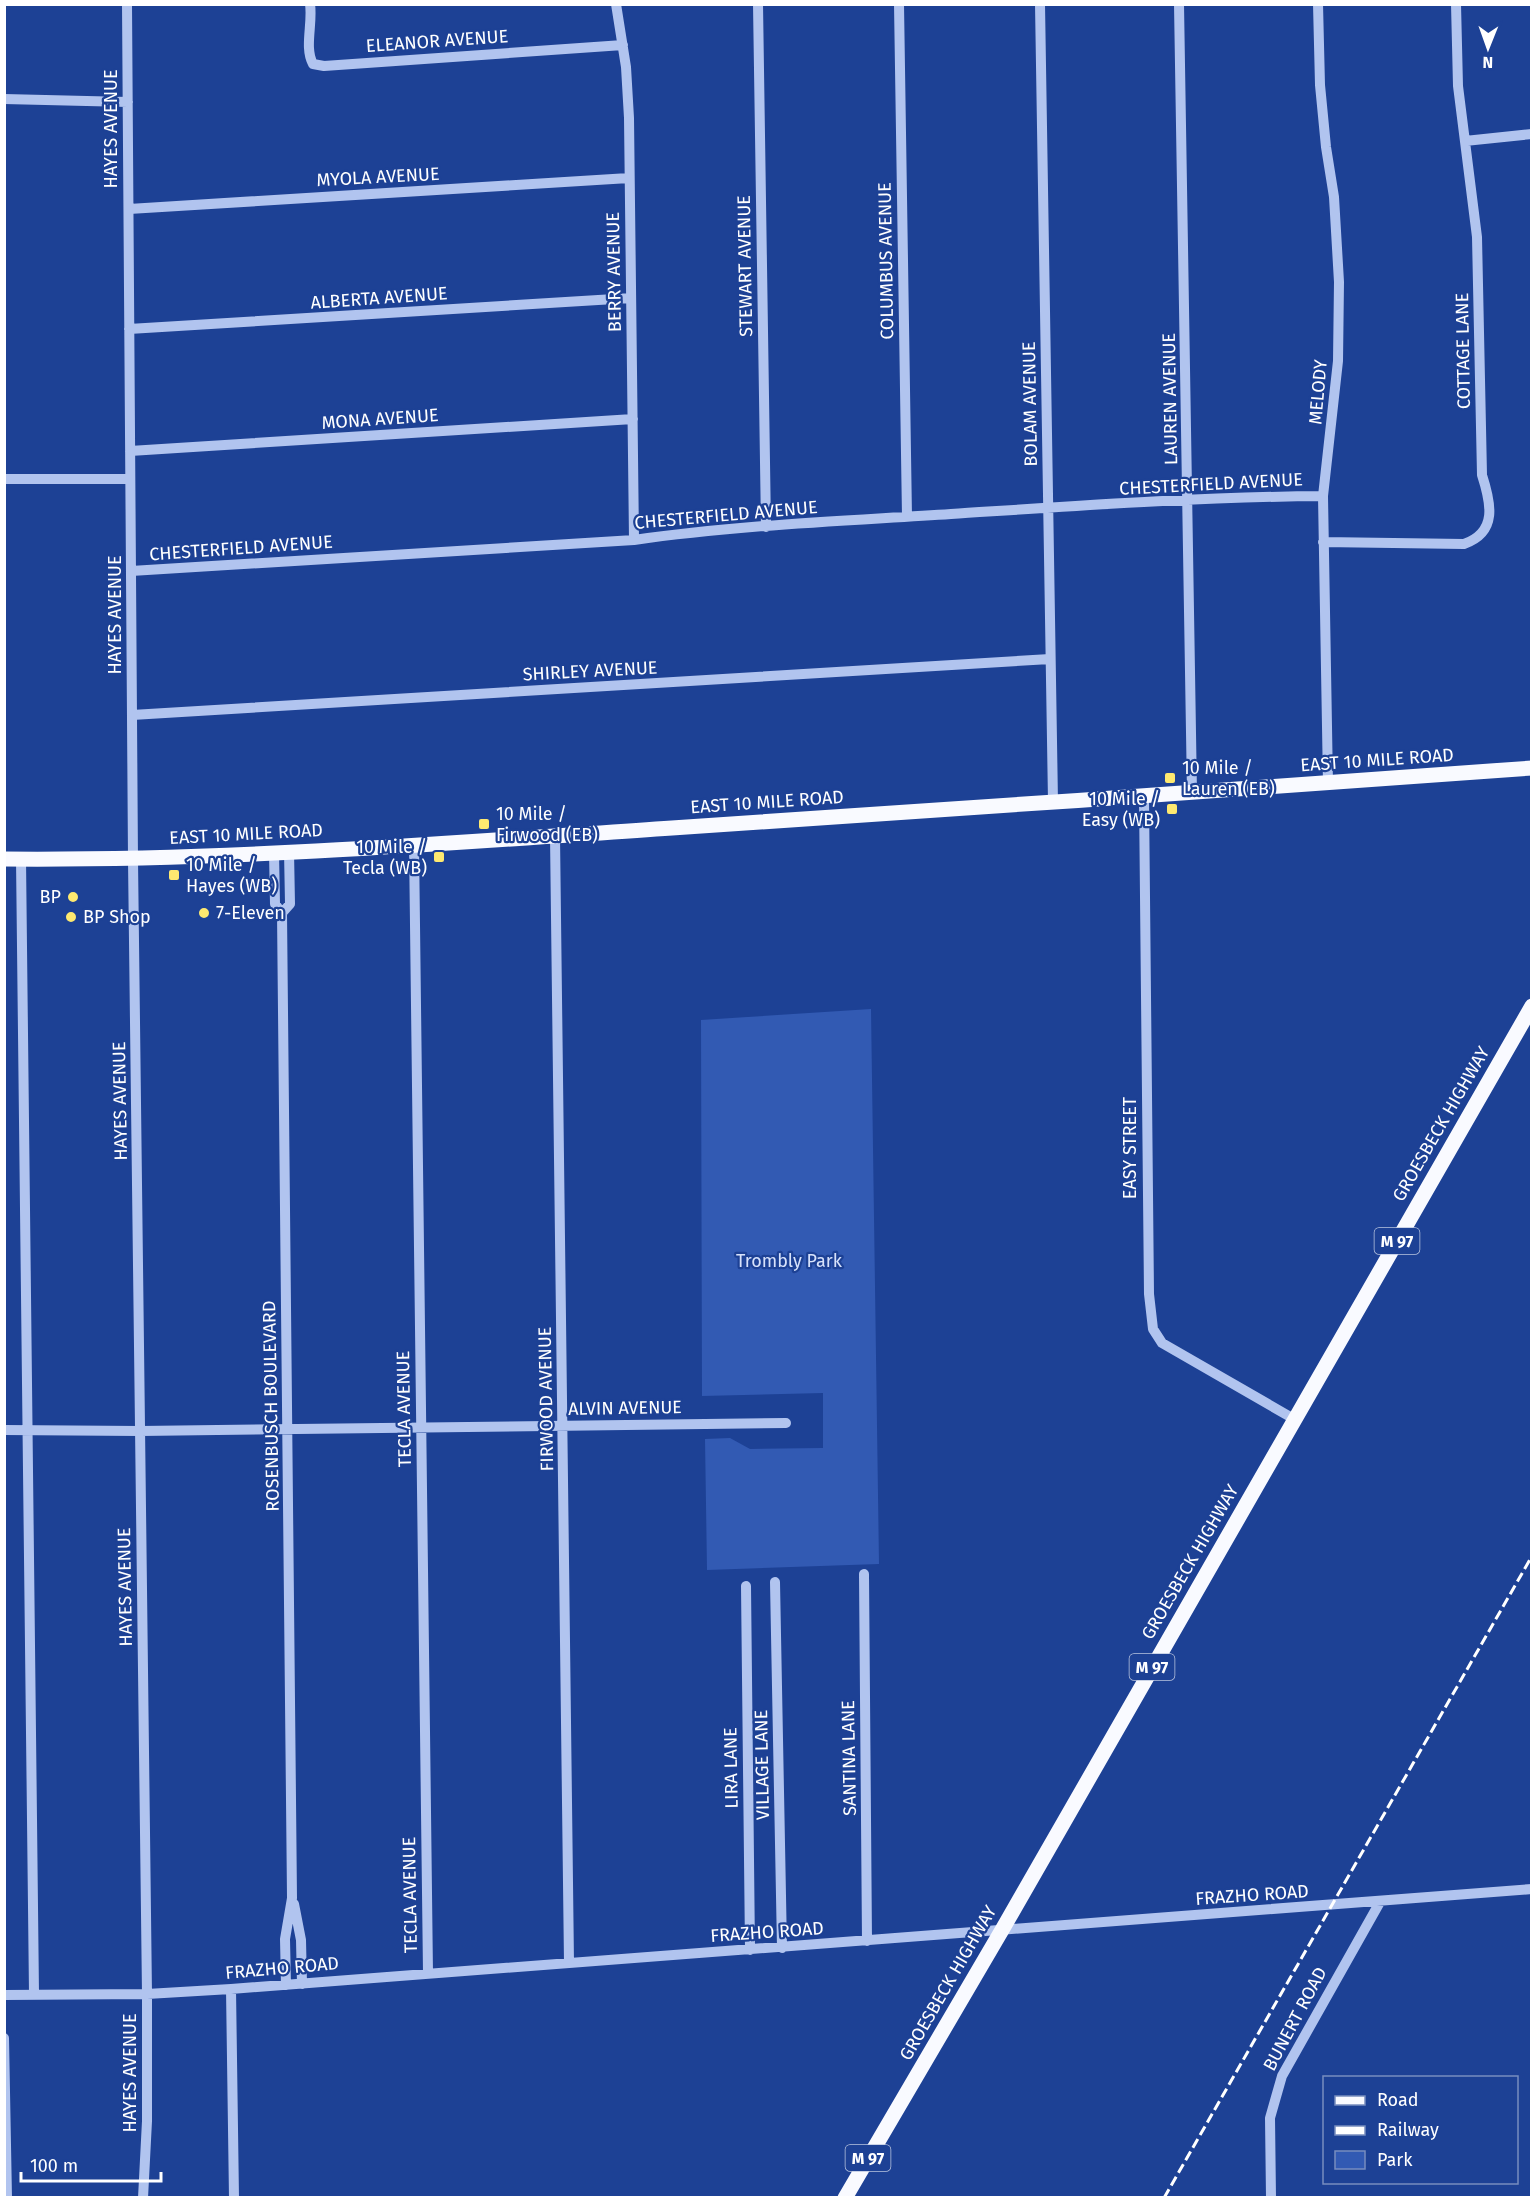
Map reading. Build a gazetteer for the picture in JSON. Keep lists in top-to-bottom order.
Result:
{
  "streets": {
    "main road": ["EAST 10 MILE ROAD", "GROESBECK HIGHWAY", "M 97"],
    "street": [
      "ELEANOR AVENUE",
      "HAYES AVENUE",
      "MYOLA AVENUE",
      "COLUMBUS AVENUE",
      "STEWART AVENUE",
      "BERRY AVENUE",
      "ALBERTA AVENUE",
      "COTTAGE LANE",
      "MELODY",
      "LAUREN AVENUE",
      "BOLAM AVENUE",
      "MONA AVENUE",
      "CHESTERFIELD AVENUE",
      "SHIRLEY AVENUE",
      "EASY STREET",
      "FIRWOOD AVENUE",
      "ROSENBUSCH BOULEVARD",
      "ALVIN AVENUE",
      "TECLA AVENUE",
      "SANTINA LANE",
      "VILLAGE LANE",
      "LIRA LANE",
      "FRAZHO ROAD",
      "BUNERT ROAD"
    ]
  },
  "crossings": [
    ["ELEANOR AVENUE", "BERRY AVENUE"],
    ["HAYES AVENUE", "MYOLA AVENUE"],
    ["HAYES AVENUE", "ALBERTA AVENUE"],
    ["HAYES AVENUE", "MONA AVENUE"],
    ["HAYES AVENUE", "CHESTERFIELD AVENUE"],
    ["HAYES AVENUE", "SHIRLEY AVENUE"],
    ["HAYES AVENUE", "EAST 10 MILE ROAD"],
    ["HAYES AVENUE", "ALVIN AVENUE"],
    ["HAYES AVENUE", "FRAZHO ROAD"],
    ["MYOLA AVENUE", "BERRY AVENUE"],
    ["COLUMBUS AVENUE", "CHESTERFIELD AVENUE"],
    ["STEWART AVENUE", "CHESTERFIELD AVENUE"],
    ["BERRY AVENUE", "ALBERTA AVENUE"],
    ["BERRY AVENUE", "MONA AVENUE"],
    ["BERRY AVENUE", "CHESTERFIELD AVENUE"],
    ["COTTAGE LANE", "MELODY"],
    ["MELODY", "CHESTERFIELD AVENUE"],
    ["MELODY", "EAST 10 MILE ROAD"],
    ["LAUREN AVENUE", "CHESTERFIELD AVENUE"],
    ["LAUREN AVENUE", "EAST 10 MILE ROAD"],
    ["BOLAM AVENUE", "CHESTERFIELD AVENUE"],
    ["BOLAM AVENUE", "SHIRLEY AVENUE"],
    ["BOLAM AVENUE", "EAST 10 MILE ROAD"],
    ["EAST 10 MILE ROAD", "EASY STREET"],
    ["EAST 10 MILE ROAD", "FIRWOOD AVENUE"],
    ["EAST 10 MILE ROAD", "ROSENBUSCH BOULEVARD"],
    ["EAST 10 MILE ROAD", "TECLA AVENUE"],
    ["GROESBECK HIGHWAY", "EASY STREET"],
    ["GROESBECK HIGHWAY", "FRAZHO ROAD"],
    ["FIRWOOD AVENUE", "ALVIN AVENUE"],
    ["FIRWOOD AVENUE", "FRAZHO ROAD"],
    ["ROSENBUSCH BOULEVARD", "ALVIN AVENUE"],
    ["ROSENBUSCH BOULEVARD", "FRAZHO ROAD"],
    ["ALVIN AVENUE", "TECLA AVENUE"],
    ["TECLA AVENUE", "FRAZHO ROAD"],
    ["SANTINA LANE", "FRAZHO ROAD"],
    ["VILLAGE LANE", "FRAZHO ROAD"],
    ["LIRA LANE", "FRAZHO ROAD"],
    ["FRAZHO ROAD", "BUNERT ROAD"]
  ],
  "parks": ["Trombly Park"],
  "places": {
    "transit": [
      "10 Mile / Lauren (EB)",
      "10 Mile / Easy (WB)",
      "10 Mile / Firwood (EB)",
      "10 Mile / Tecla (WB)",
      "10 Mile / Hayes (WB)"
    ],
    "other": ["BP", "7-Eleven", "BP Shop"]
  },
  "legend": ["Road", "Railway", "Park"],
  "scale_bar": "100 m",
  "north": "bottom"
}
